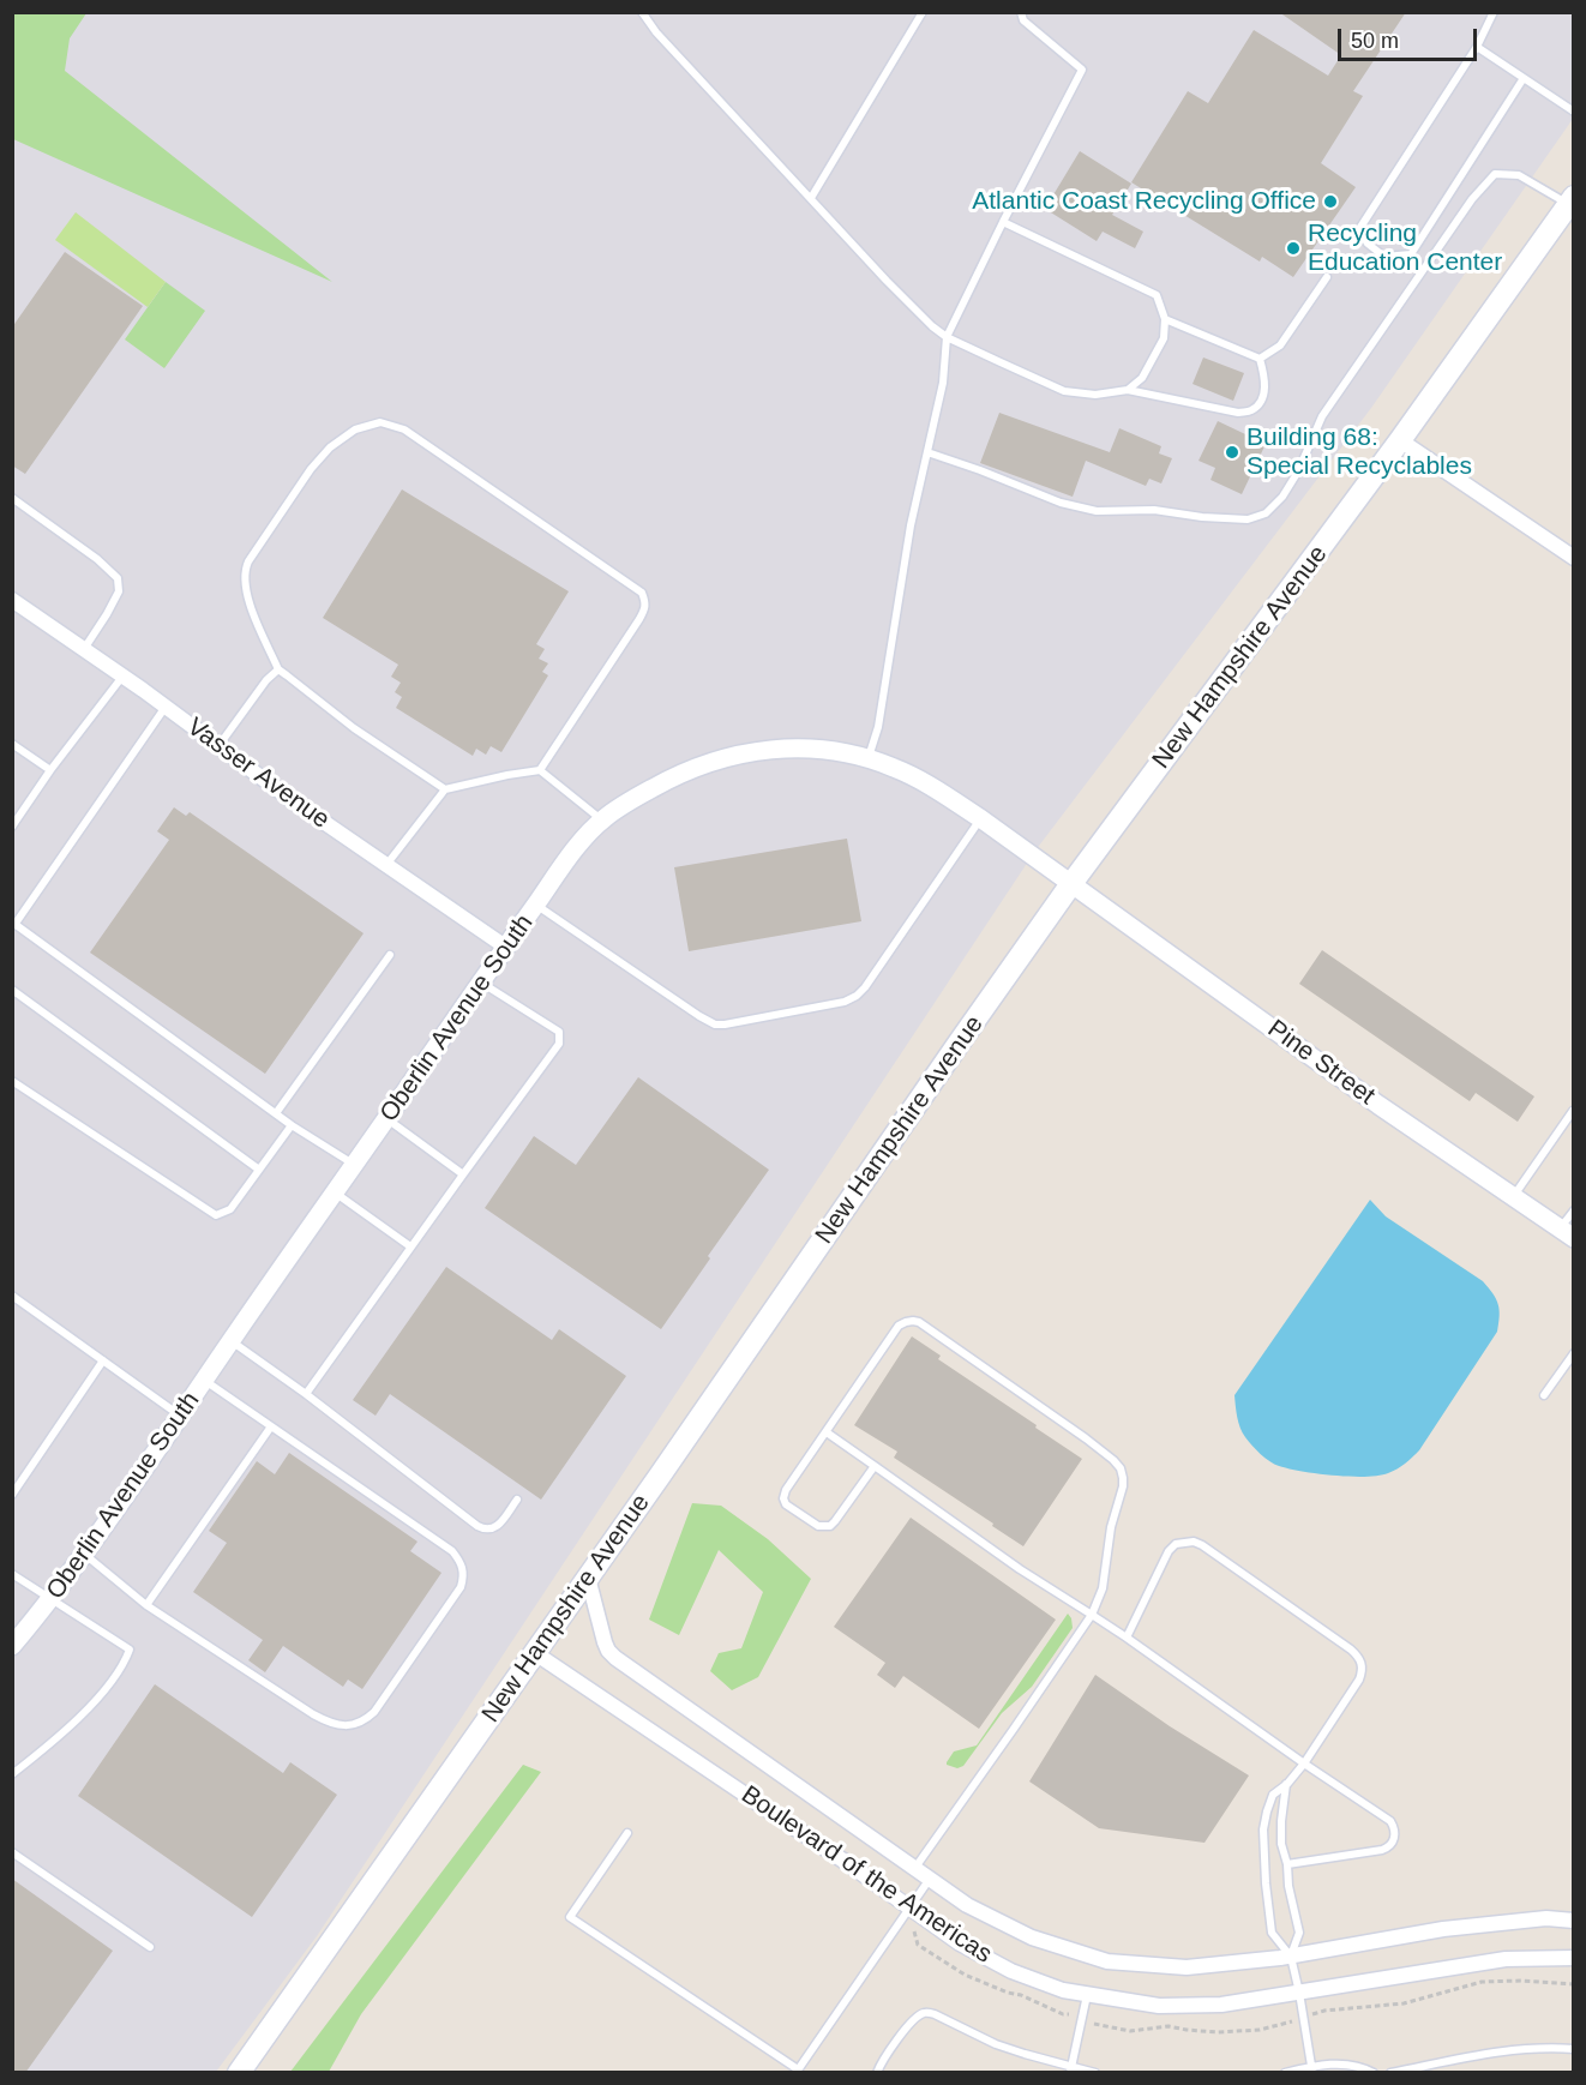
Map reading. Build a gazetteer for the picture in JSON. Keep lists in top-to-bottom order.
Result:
{
  "streets": {
    "main road": ["New Hampshire Avenue"],
    "street": [
      "Vasser Avenue",
      "Oberlin Avenue South",
      "Pine Street",
      "Boulevard of the Americas"
    ]
  },
  "crossings": [
    ["New Hampshire Avenue", "Oberlin Avenue South"],
    ["New Hampshire Avenue", "Pine Street"],
    ["New Hampshire Avenue", "Boulevard of the Americas"],
    ["Vasser Avenue", "Oberlin Avenue South"],
    ["Oberlin Avenue South", "Pine Street"]
  ],
  "places": ["Atlantic Coast Recycling Office", "Recycling Education Center", "Building 68: Special Recyclables"],
  "scale_bar": "50 m"
}
